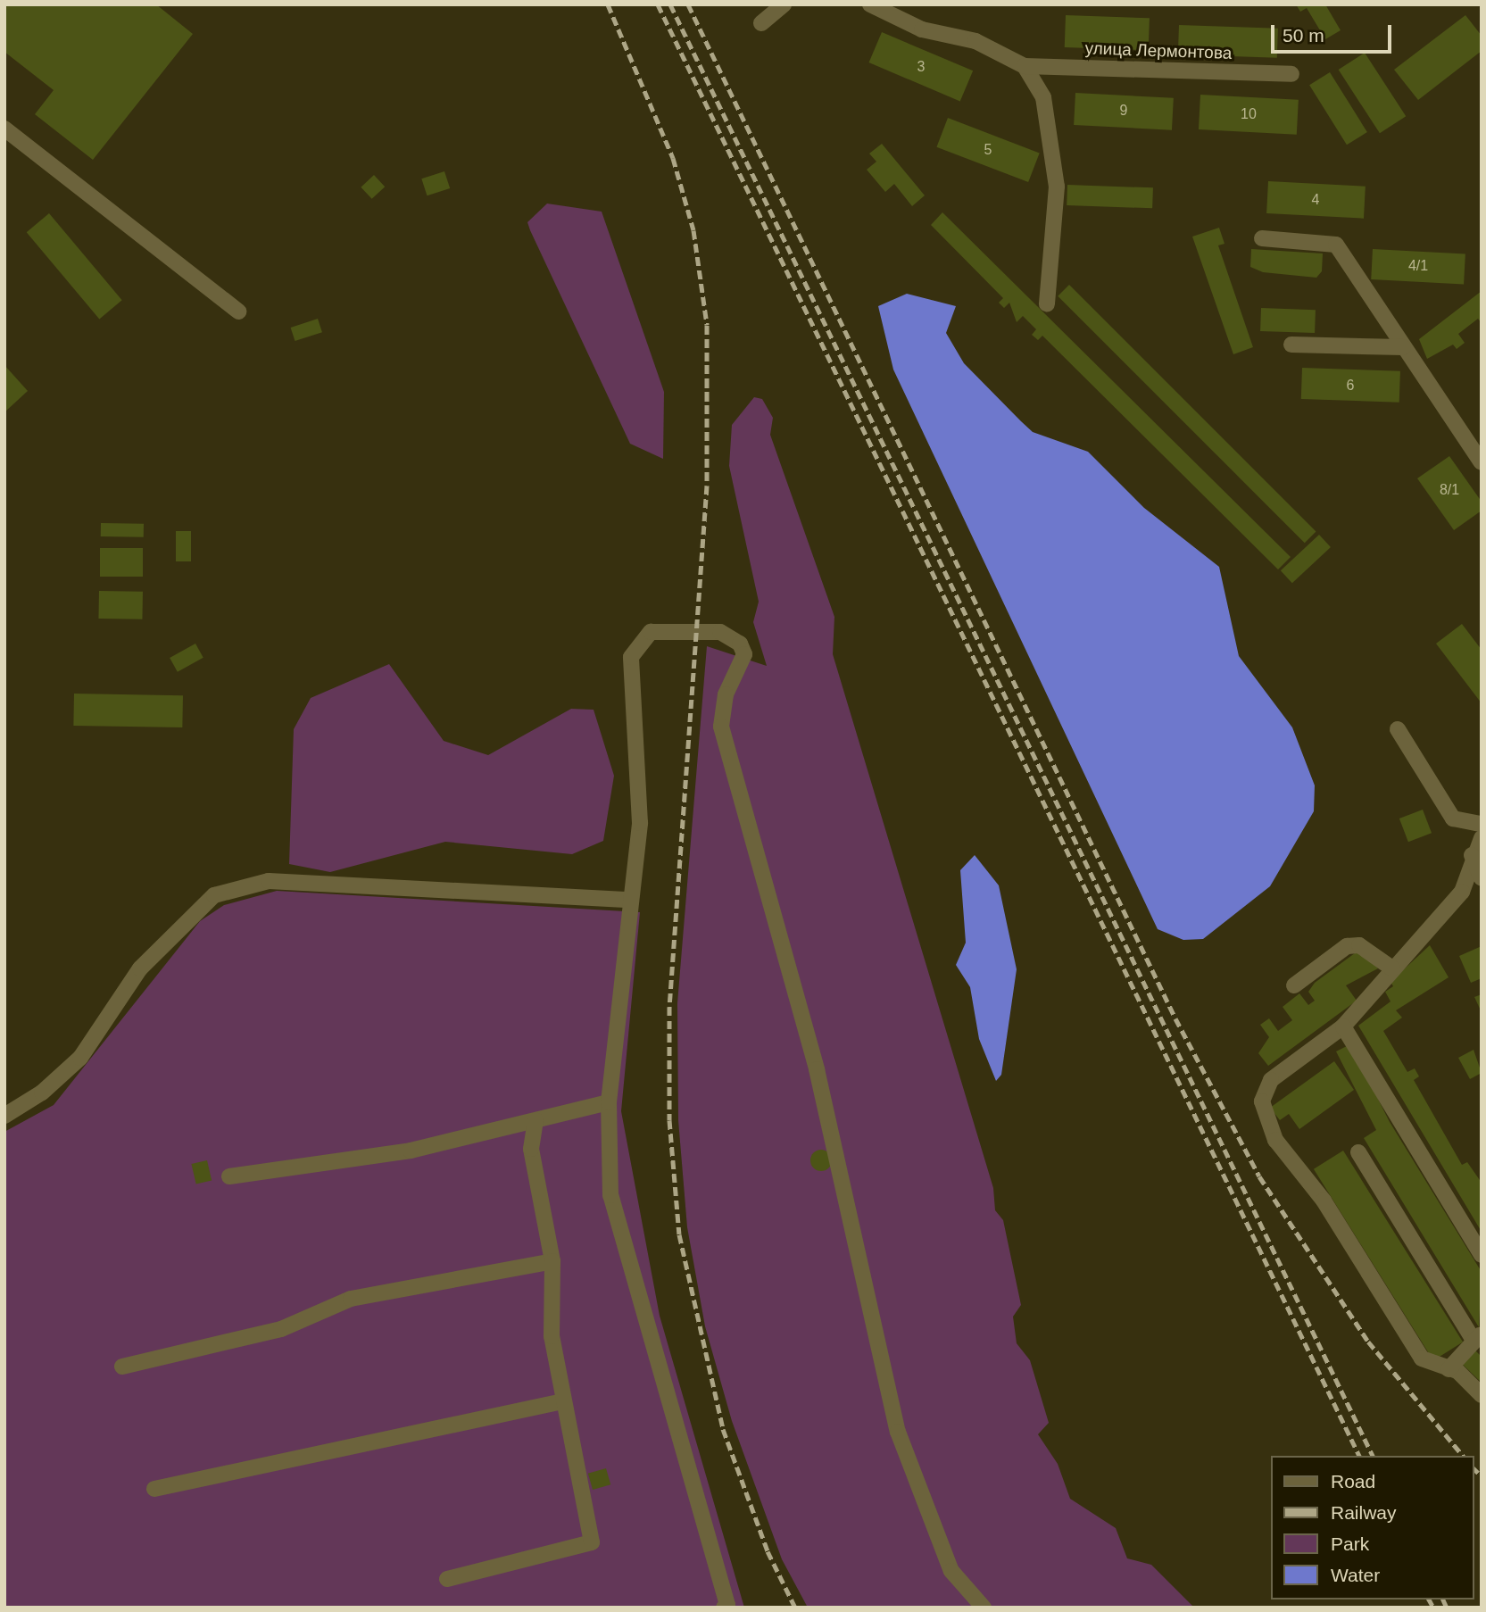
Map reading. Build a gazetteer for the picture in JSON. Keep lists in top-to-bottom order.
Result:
{
  "streets": {
    "street": ["улица Лермонтова"]
  },
  "house_numbers": [
    "3",
    "9",
    "10",
    "5",
    "4",
    "4/1",
    "6",
    "8/1"
  ],
  "legend": [
    "Road",
    "Railway",
    "Park",
    "Water"
  ],
  "scale_bar": "50 m"
}
